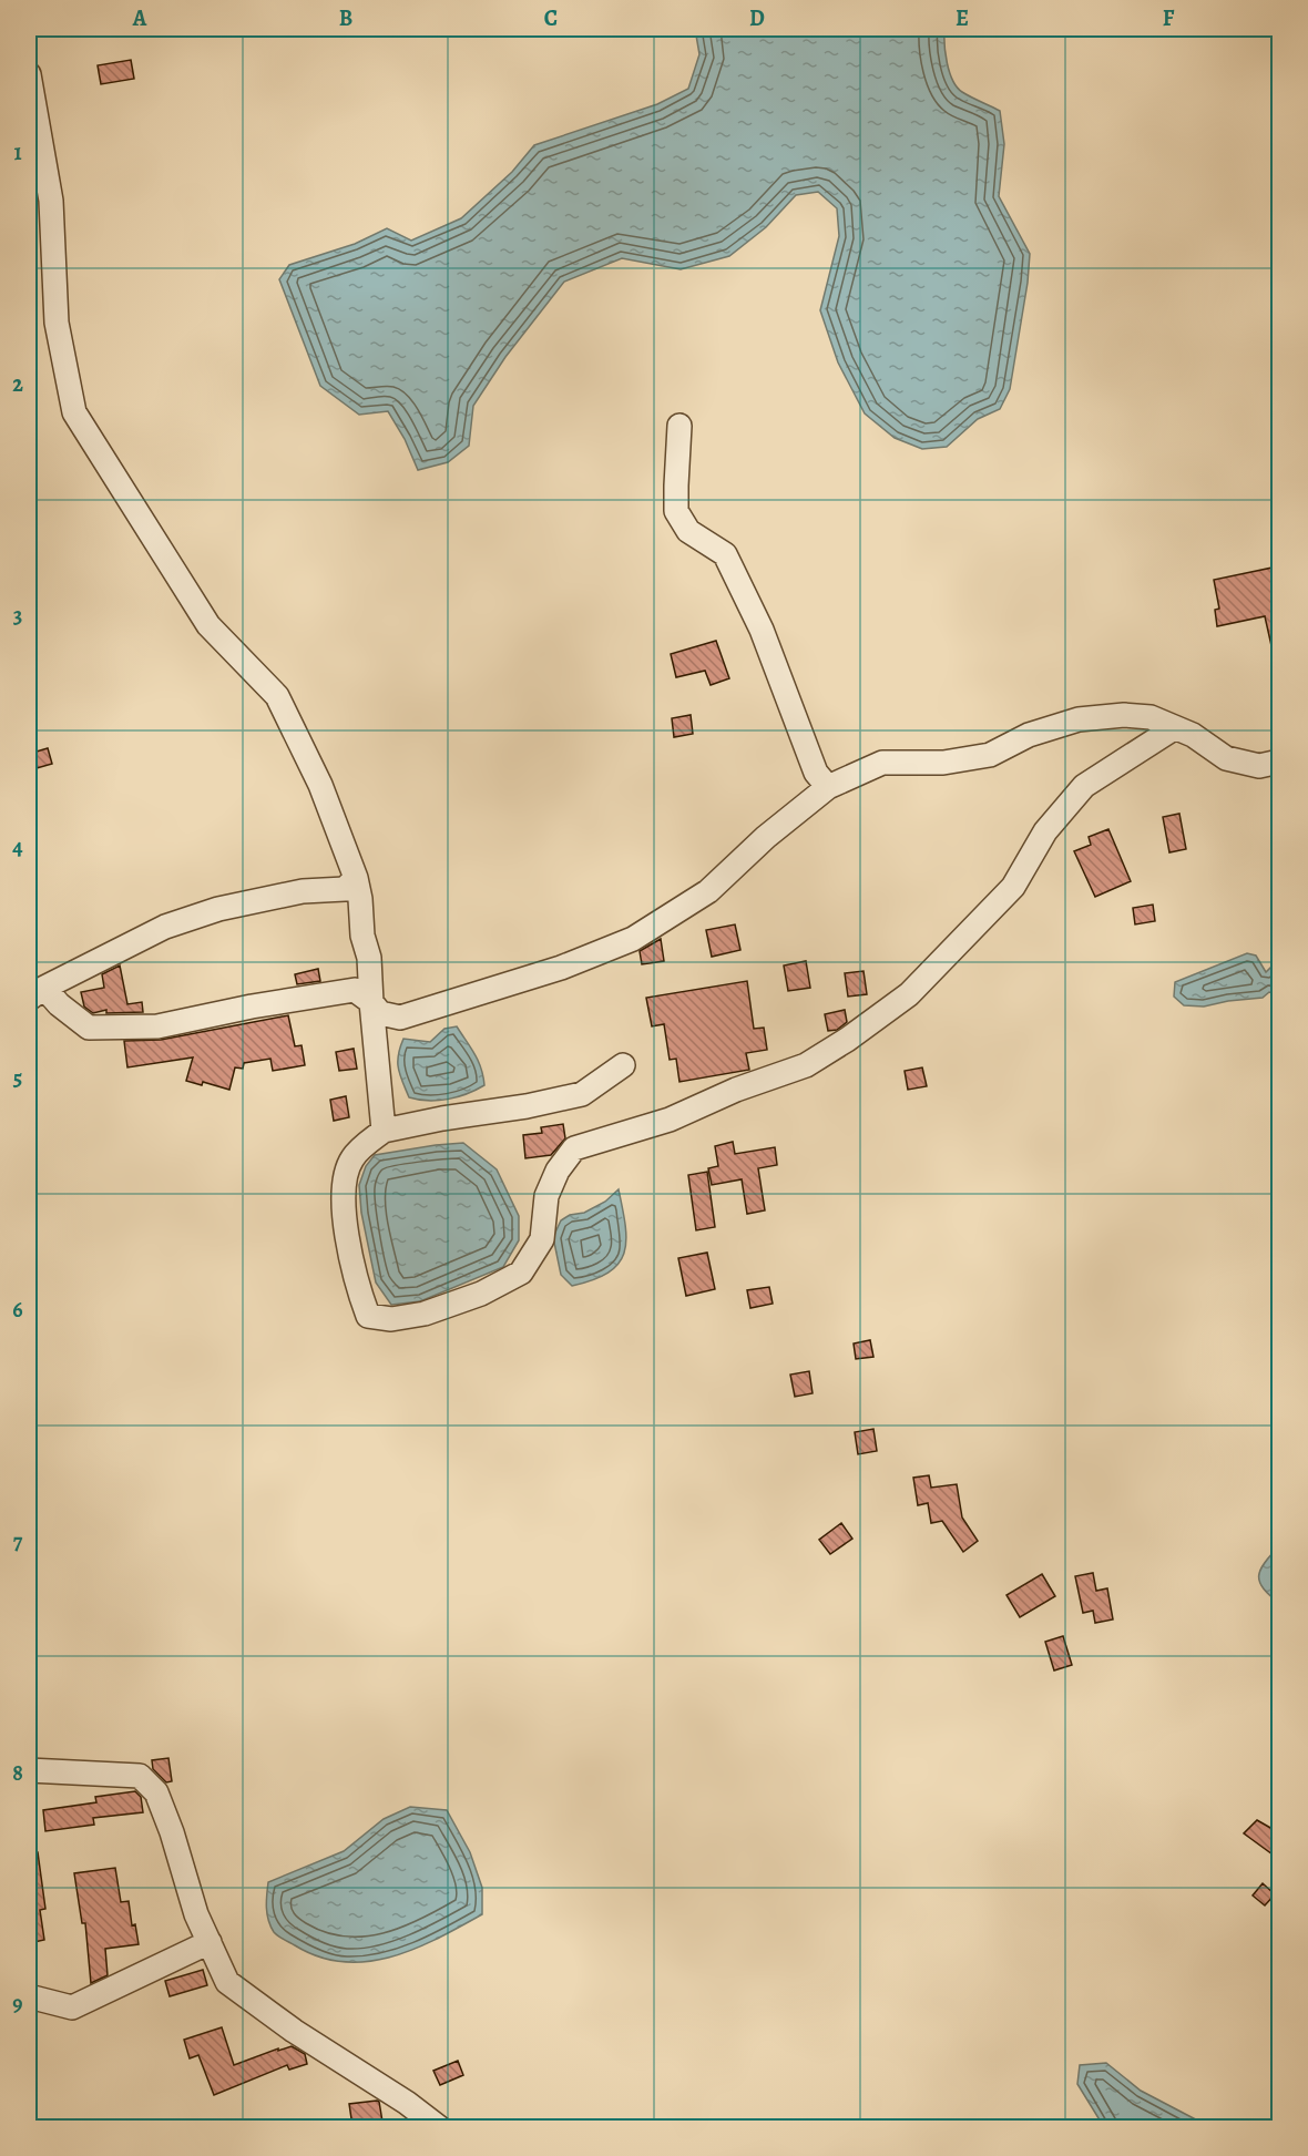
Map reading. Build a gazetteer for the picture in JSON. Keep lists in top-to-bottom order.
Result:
{
  "grid": {
    "columns": [
      "A",
      "B",
      "C",
      "D",
      "E",
      "F"
    ],
    "rows": [
      "1",
      "2",
      "3",
      "4",
      "5",
      "6",
      "7",
      "8",
      "9"
    ]
  }
}
